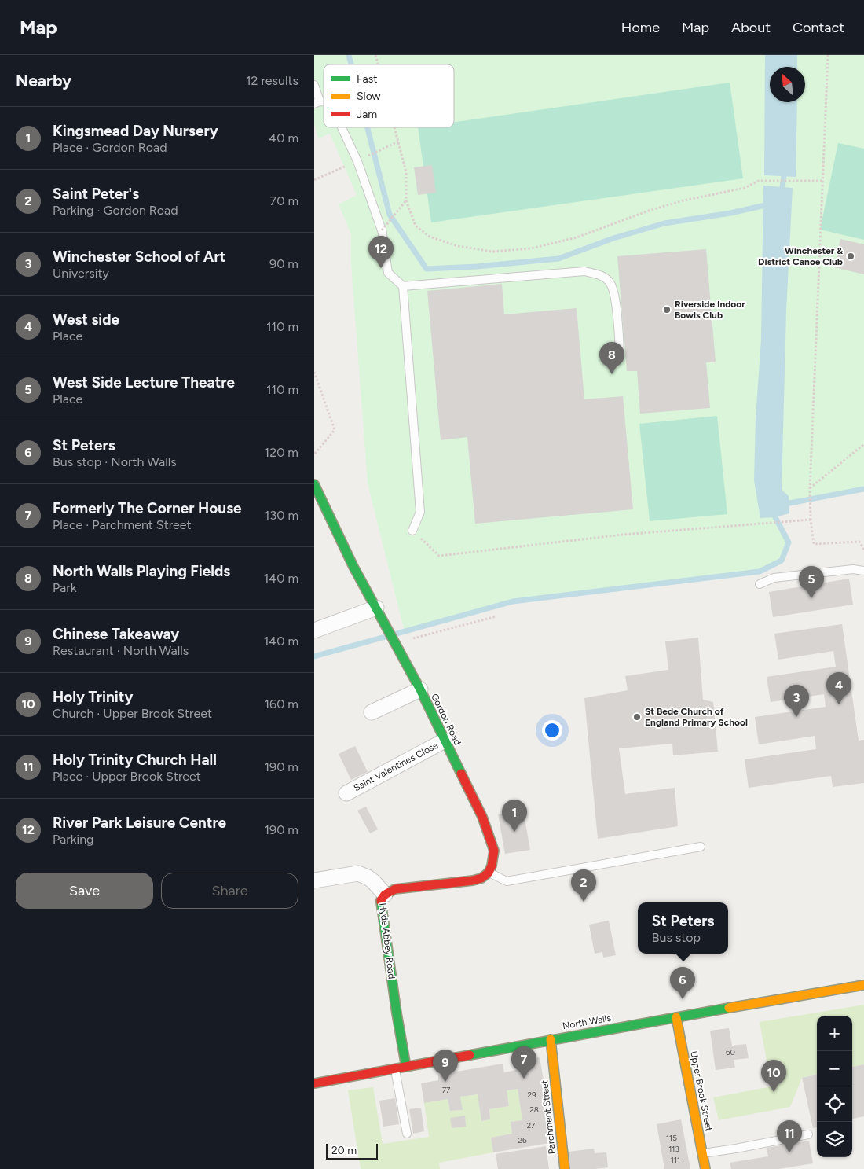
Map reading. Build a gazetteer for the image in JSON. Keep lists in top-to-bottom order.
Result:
{
  "streets": {
    "street": [
      "Gordon Road",
      "Saint Valentines Close",
      "Hyde Abbey Road",
      "North Walls",
      "Upper Brook Street",
      "Parchment Street"
    ]
  },
  "crossings": [
    ["Gordon Road", "Saint Valentines Close"],
    ["Hyde Abbey Road", "North Walls"],
    ["North Walls", "Upper Brook Street"],
    ["North Walls", "Parchment Street"]
  ],
  "places": ["Winchester & District Canoe Club", "Riverside Indoor Bowls Club", "St Bede Church of England Primary School"],
  "house_numbers": [
    "60",
    "77",
    "29",
    "28",
    "27",
    "115",
    "26",
    "113",
    "111"
  ],
  "legend": ["Fast", "Slow", "Jam"],
  "scale_bar": "20 m",
  "north": "top left",
  "page": {
    "header": "Map",
    "nav": [
      "Home",
      "Map",
      "About",
      "Contact"
    ],
    "heading": ["Nearby", "12 results"],
    "list": [
      {
        "mark": "1",
        "name": "Kingsmead Day Nursery",
        "note": "Place · Gordon Road",
        "value": "40 m"
      },
      {
        "mark": "2",
        "name": "Saint Peter's",
        "note": "Parking · Gordon Road",
        "value": "70 m"
      },
      {
        "mark": "3",
        "name": "Winchester School of Art",
        "note": "University",
        "value": "90 m"
      },
      {
        "mark": "4",
        "name": "West side",
        "note": "Place",
        "value": "110 m"
      },
      {
        "mark": "5",
        "name": "West Side Lecture Theatre",
        "note": "Place",
        "value": "110 m"
      },
      {
        "mark": "6",
        "name": "St Peters",
        "note": "Bus stop · North Walls",
        "value": "120 m"
      },
      {
        "mark": "7",
        "name": "Formerly The Corner House",
        "note": "Place · Parchment Street",
        "value": "130 m"
      },
      {
        "mark": "8",
        "name": "North Walls Playing Fields",
        "note": "Park",
        "value": "140 m"
      },
      {
        "mark": "9",
        "name": "Chinese Takeaway",
        "note": "Restaurant · North Walls",
        "value": "140 m"
      },
      {
        "mark": "10",
        "name": "Holy Trinity",
        "note": "Church · Upper Brook Street",
        "value": "160 m"
      },
      {
        "mark": "11",
        "name": "Holy Trinity Church Hall",
        "note": "Place · Upper Brook Street",
        "value": "190 m"
      },
      {
        "mark": "12",
        "name": "River Park Leisure Centre",
        "note": "Parking",
        "value": "190 m"
      }
    ],
    "pins": [
      "12",
      "8",
      "5",
      "4",
      "3",
      "1",
      "2",
      "6",
      "7",
      "9",
      "10",
      "11"
    ],
    "buttons": ["Save", "Share"],
    "popup": ["St Peters", "Bus stop"],
    "map_buttons": ["+", "−"],
    "scale": "20 m"
  }
}
